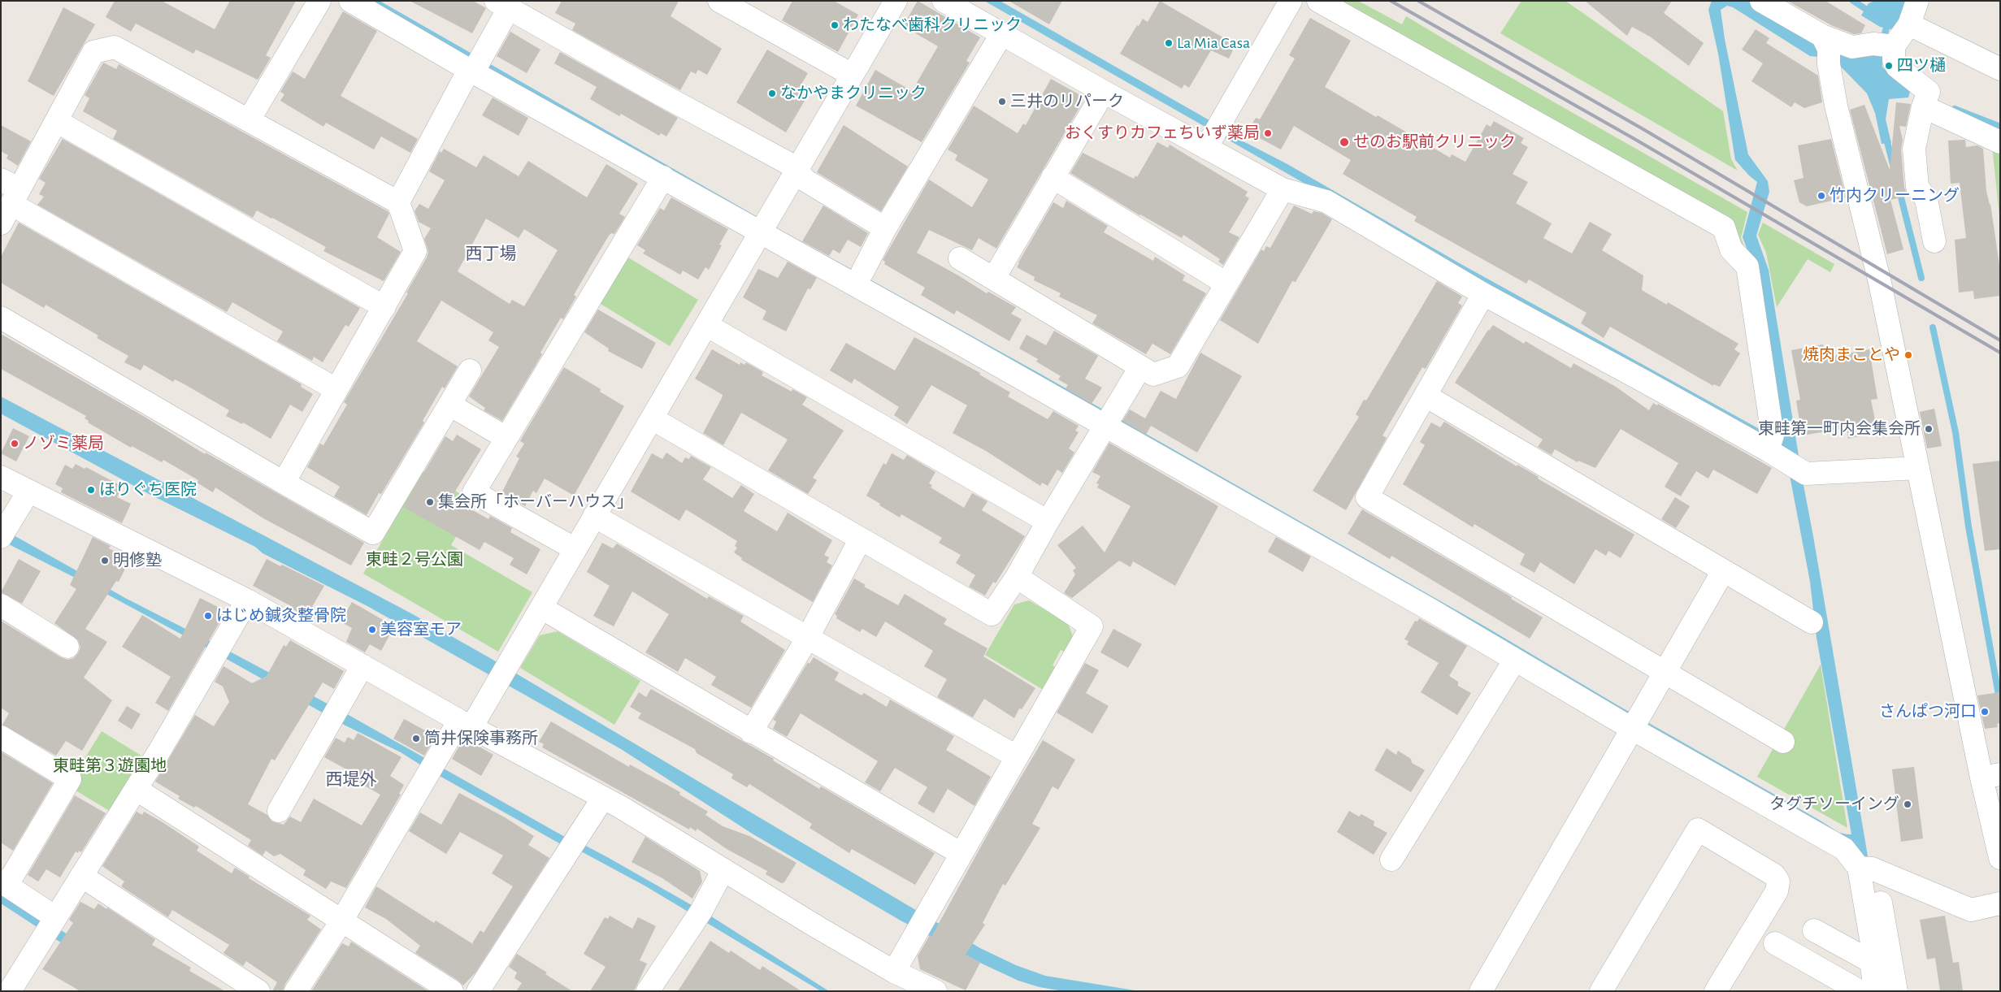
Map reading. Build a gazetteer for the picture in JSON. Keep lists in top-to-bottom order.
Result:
{
  "districts": ["西丁場", "西堤外"],
  "parks": ["東畦２号公園", "東畦第３遊園地"],
  "places": [
    "わたなべ歯科クリニック",
    "La Mia Casa",
    "四ツ樋",
    "なかやまクリニック",
    "三井のリパーク",
    "おくすりカフェちいず薬局",
    "せのお駅前クリニック",
    "竹内クリーニング",
    "焼肉まことや",
    "東畦第一町内会集会所",
    "ノゾミ薬局",
    "ほりぐち医院",
    "集会所「ホーバーハウス」",
    "明修塾",
    "はじめ鍼灸整骨院",
    "美容室モア",
    "さんぱつ河口",
    "筒井保険事務所",
    "タグチソーイング"
  ]
}
